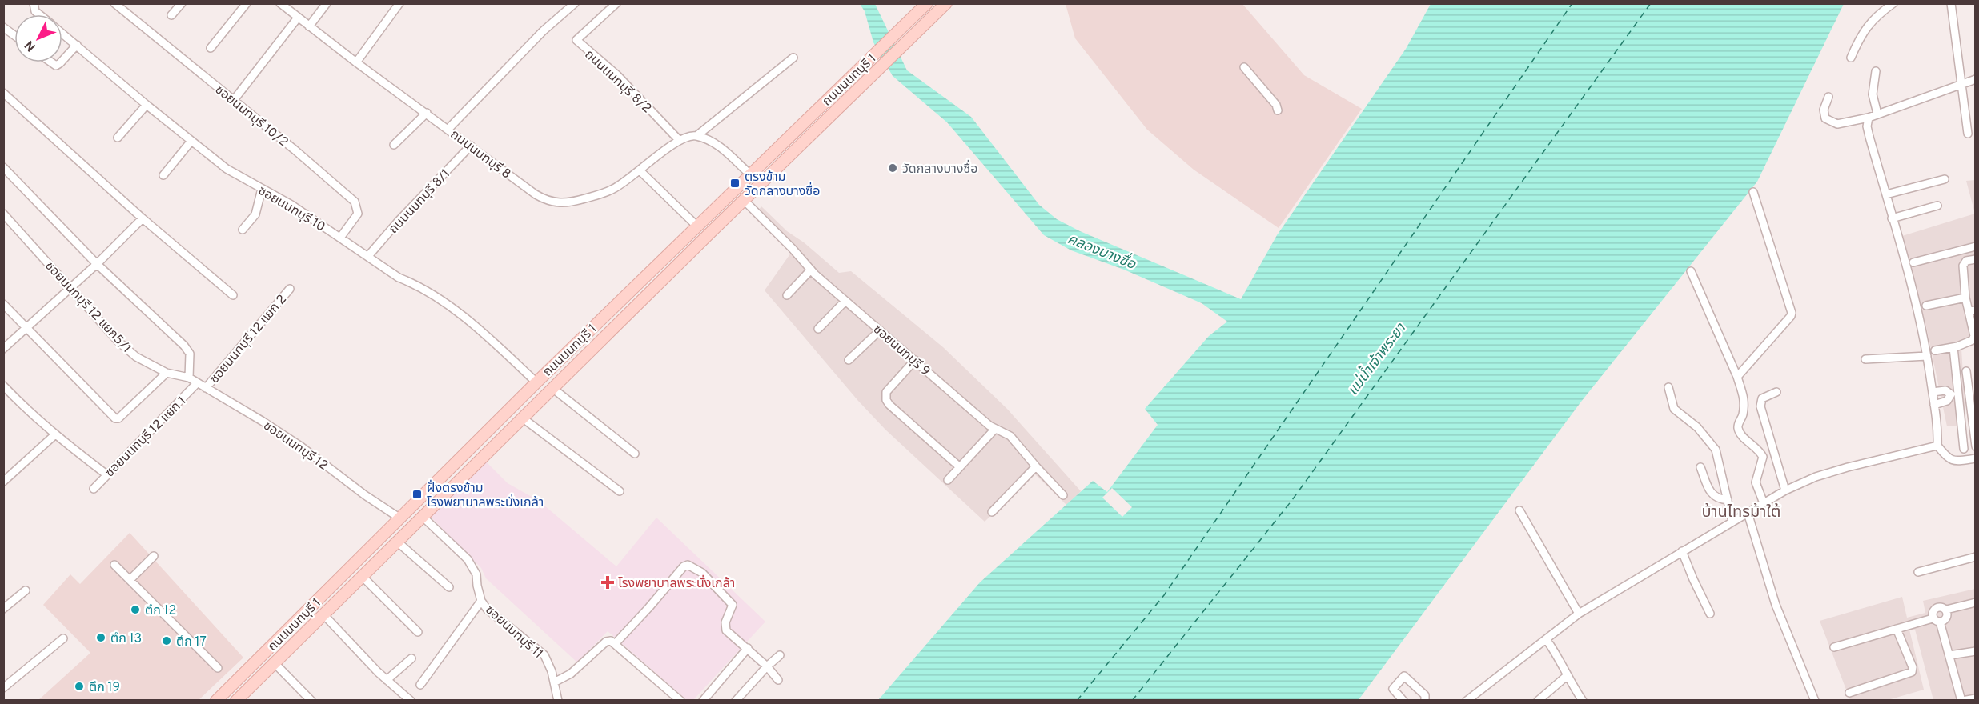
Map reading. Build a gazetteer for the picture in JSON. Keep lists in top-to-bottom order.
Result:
{
  "streets": {
    "main road": ["ถนนนนทบุรี 1"],
    "street": [
      "ถนนนนทบุรี 8/2",
      "ซอยนนทบุรี 10/2",
      "ถนนนนทบุรี 8",
      "ถนนนนทบุรี 8/1",
      "ซอยนนทบุรี 10",
      "ซอยนนทบุรี 12 แยก5/1",
      "ซอยนนทบุรี 12 แยก 2",
      "ซอยนนทบุรี 9",
      "ซอยนนทบุรี 12 แยก 1",
      "ซอยนนทบุรี 12",
      "ซอยนนทบุรี 11"
    ]
  },
  "crossings": [
    ["ถนนนนทบุรี 1", "ซอยนนทบุรี 10"],
    ["ถนนนนทบุรี 1", "ซอยนนทบุรี 9"],
    ["ถนนนนทบุรี 1", "ซอยนนทบุรี 12"],
    ["ถนนนนทบุรี 1", "ซอยนนทบุรี 11"],
    ["ถนนนนทบุรี 8/2", "ถนนนนทบุรี 8"],
    ["ซอยนนทบุรี 10/2", "ซอยนนทบุรี 10"],
    ["ถนนนนทบุรี 8", "ถนนนนทบุรี 8/1"],
    ["ถนนนนทบุรี 8/1", "ซอยนนทบุรี 10"],
    ["ซอยนนทบุรี 12 แยก5/1", "ซอยนนทบุรี 12"],
    ["ซอยนนทบุรี 12 แยก 2", "ซอยนนทบุรี 12"],
    ["ซอยนนทบุรี 12 แยก 1", "ซอยนนทบุรี 12"]
  ],
  "districts": ["บ้านไทรม้าใต้"],
  "water": ["คลองบางซื่อ", "แม่น้ำเจ้าพระยา"],
  "places": {
    "other": [
      "วัดกลางบางซื่อ",
      "ตึก 12",
      "ตึก 13",
      "ตึก 17",
      "ตึก 19"
    ],
    "transit": ["ตรงข้าม วัดกลางบางซื่อ", "ฝั่งตรงข้าม โรงพยาบาลพระนั่งเกล้า"],
    "health": ["โรงพยาบาลพระนั่งเกล้า"]
  },
  "north": "bottom left"
}
